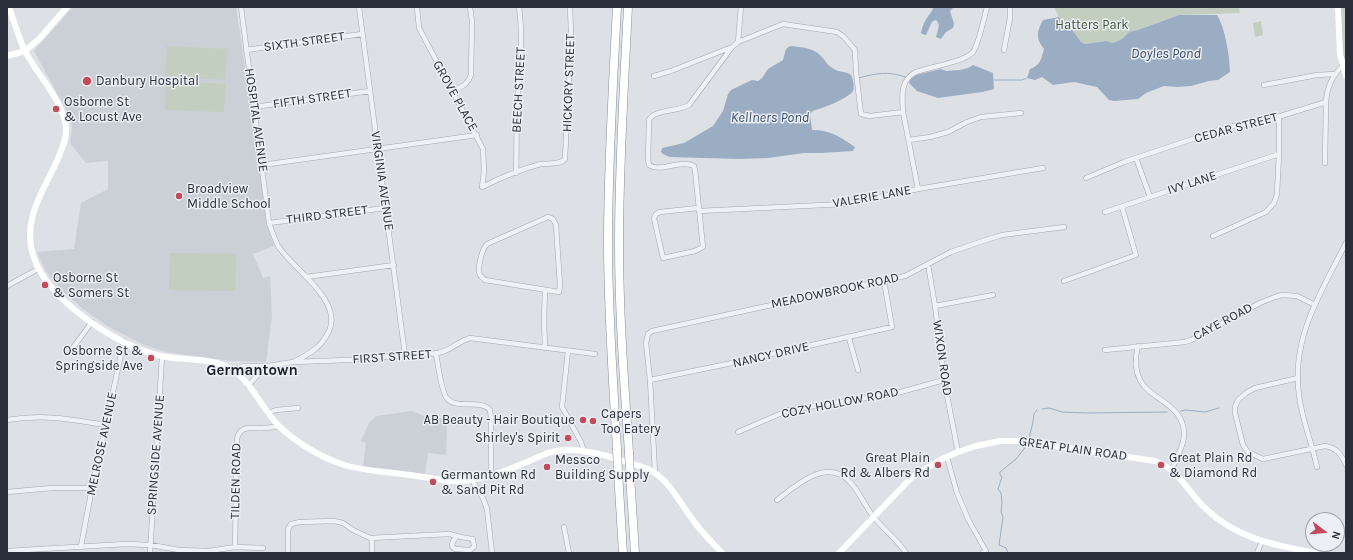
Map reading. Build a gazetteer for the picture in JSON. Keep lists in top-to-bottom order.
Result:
{
  "streets": {
    "main road": ["GREAT PLAIN ROAD"],
    "street": [
      "SIXTH STREET",
      "HICKORY STREET",
      "BEECH STREET",
      "GROVE PLACE",
      "FIFTH STREET",
      "HOSPITAL AVENUE",
      "CEDAR STREET",
      "VIRGINIA AVENUE",
      "IVY LANE",
      "VALERIE LANE",
      "THIRD STREET",
      "MEADOWBROOK ROAD",
      "CAYE ROAD",
      "NANCY DRIVE",
      "FIRST STREET",
      "WIXON ROAD",
      "COZY HOLLOW ROAD",
      "MELROSE AVENUE",
      "SPRINGSIDE AVENUE",
      "TILDEN ROAD"
    ]
  },
  "crossings": [
    ["SIXTH STREET", "HOSPITAL AVENUE"],
    ["SIXTH STREET", "VIRGINIA AVENUE"],
    ["HICKORY STREET", "BEECH STREET"],
    ["HICKORY STREET", "GROVE PLACE"],
    ["BEECH STREET", "GROVE PLACE"],
    ["FIFTH STREET", "HOSPITAL AVENUE"],
    ["FIFTH STREET", "VIRGINIA AVENUE"],
    ["HOSPITAL AVENUE", "THIRD STREET"],
    ["HOSPITAL AVENUE", "FIRST STREET"],
    ["VIRGINIA AVENUE", "THIRD STREET"],
    ["VIRGINIA AVENUE", "FIRST STREET"],
    ["MEADOWBROOK ROAD", "NANCY DRIVE"],
    ["MEADOWBROOK ROAD", "WIXON ROAD"],
    ["WIXON ROAD", "COZY HOLLOW ROAD"],
    ["WIXON ROAD", "GREAT PLAIN ROAD"]
  ],
  "districts": ["Germantown"],
  "water": ["Doyles Pond", "Kellners Pond"],
  "parks": ["Hatters Park"],
  "places": [
    "Danbury Hospital",
    "Osborne St & Locust Ave",
    "Broadview Middle School",
    "Osborne St & Somers St",
    "Osborne St & Springside Ave",
    "AB Beauty - Hair Boutique",
    "Capers Too Eatery",
    "Shirley's Spirit",
    "Great Plain Rd & Albers Rd",
    "Great Plain Rd & Diamond Rd",
    "Messco Building Supply",
    "Germantown Rd & Sand Pit Rd"
  ],
  "north": "right"
}
